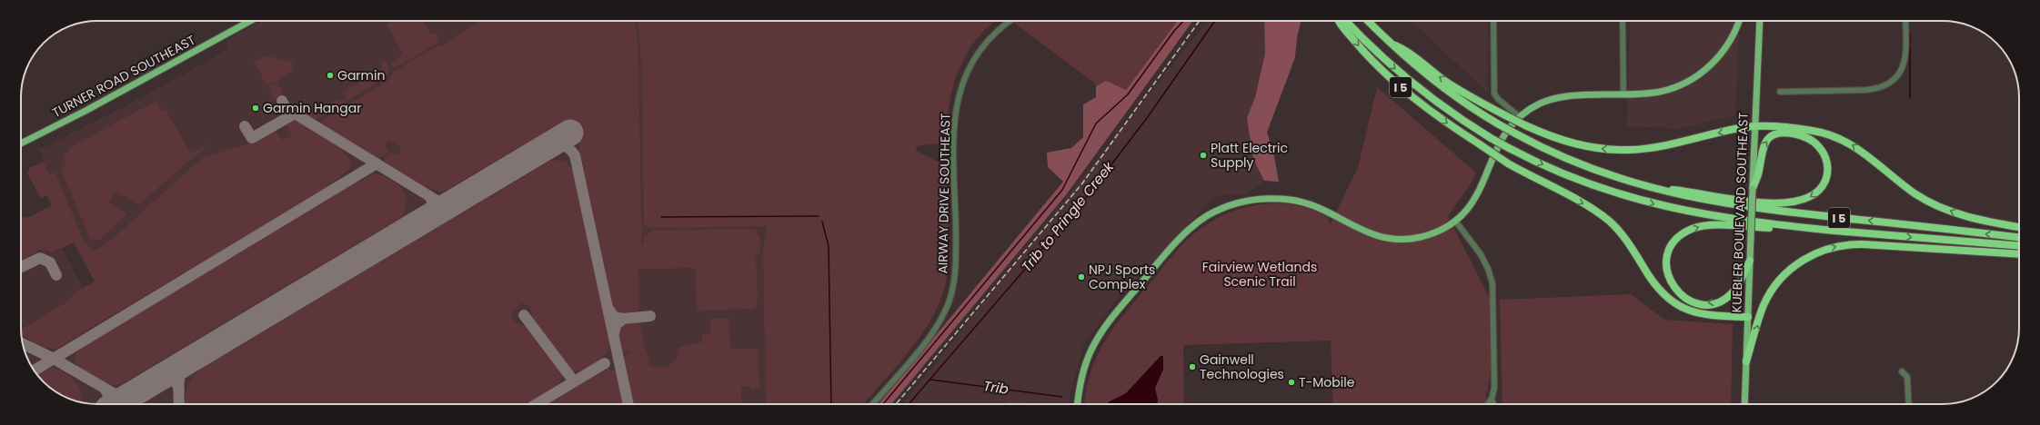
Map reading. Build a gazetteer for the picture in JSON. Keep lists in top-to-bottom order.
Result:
{
  "streets": {
    "highway": ["I 5"],
    "main road": ["TURNER ROAD SOUTHEAST", "KUEBLER BOULEVARD SOUTHEAST"],
    "street": ["AIRWAY DRIVE SOUTHEAST"]
  },
  "crossings": [
    ["I 5", "KUEBLER BOULEVARD SOUTHEAST"]
  ],
  "water": ["Trib to Pringle Creek", "Trib"],
  "parks": ["Fairview Wetlands Scenic Trail"],
  "places": [
    "Garmin",
    "Garmin Hangar",
    "Platt Electric Supply",
    "NPJ Sports Complex",
    "Gainwell Technologies",
    "T-Mobile"
  ]
}
